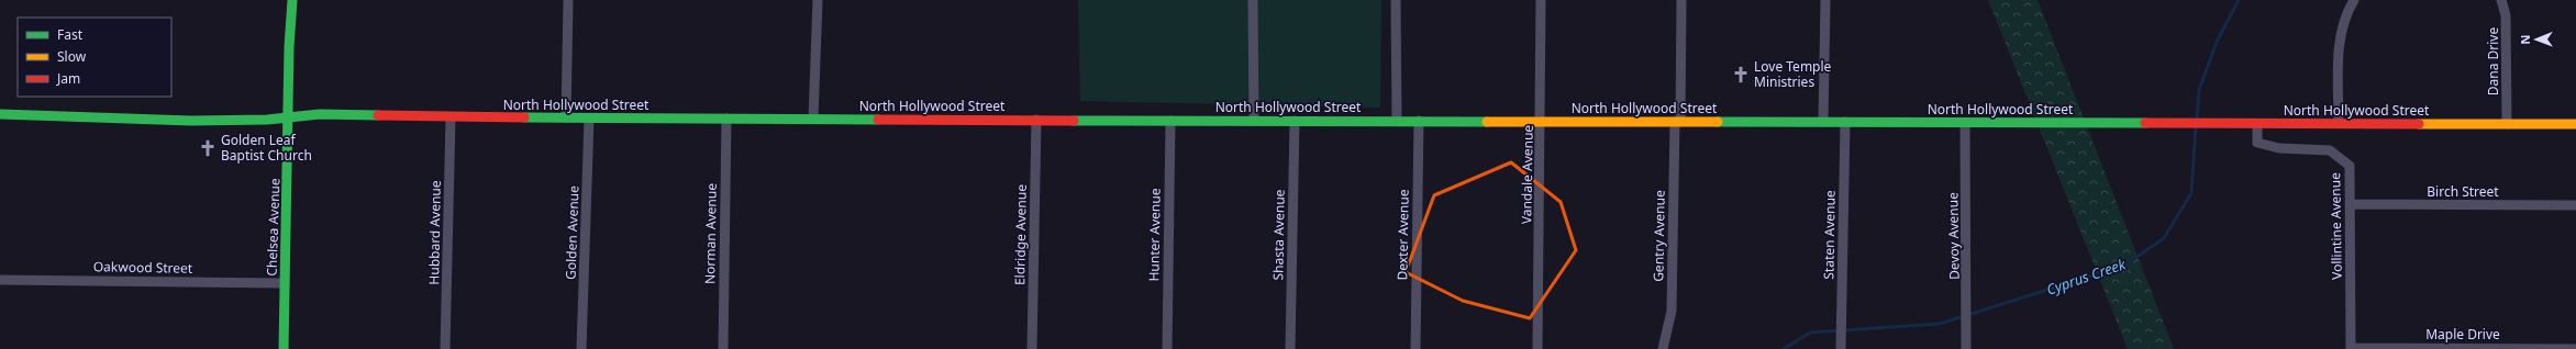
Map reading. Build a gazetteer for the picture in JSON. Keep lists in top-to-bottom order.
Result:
{
  "streets": {
    "main road": ["North Hollywood Street", "Chelsea Avenue"],
    "street": [
      "Dana Drive",
      "Vandale Avenue",
      "Birch Street",
      "Vollintine Avenue",
      "Hubbard Avenue",
      "Golden Avenue",
      "Norman Avenue",
      "Eldridge Avenue",
      "Hunter Avenue",
      "Shasta Avenue",
      "Dexter Avenue",
      "Staten Avenue",
      "Gentry Avenue",
      "Devoy Avenue",
      "Oakwood Street",
      "Maple Drive"
    ]
  },
  "crossings": [
    ["Dana Drive", "North Hollywood Street"],
    ["North Hollywood Street", "Vandale Avenue"],
    ["North Hollywood Street", "Vollintine Avenue"],
    ["North Hollywood Street", "Chelsea Avenue"],
    ["North Hollywood Street", "Hubbard Avenue"],
    ["North Hollywood Street", "Golden Avenue"],
    ["North Hollywood Street", "Norman Avenue"],
    ["North Hollywood Street", "Eldridge Avenue"],
    ["North Hollywood Street", "Hunter Avenue"],
    ["North Hollywood Street", "Shasta Avenue"],
    ["North Hollywood Street", "Dexter Avenue"],
    ["North Hollywood Street", "Staten Avenue"],
    ["North Hollywood Street", "Gentry Avenue"],
    ["North Hollywood Street", "Devoy Avenue"],
    ["Birch Street", "Vollintine Avenue"],
    ["Vollintine Avenue", "Maple Drive"],
    ["Chelsea Avenue", "Oakwood Street"]
  ],
  "water": ["Cyprus Creek"],
  "places": {
    "church": ["Love Temple Ministries", "Golden Leaf Baptist Church"]
  },
  "legend": ["Fast", "Slow", "Jam"],
  "north": "left"
}
